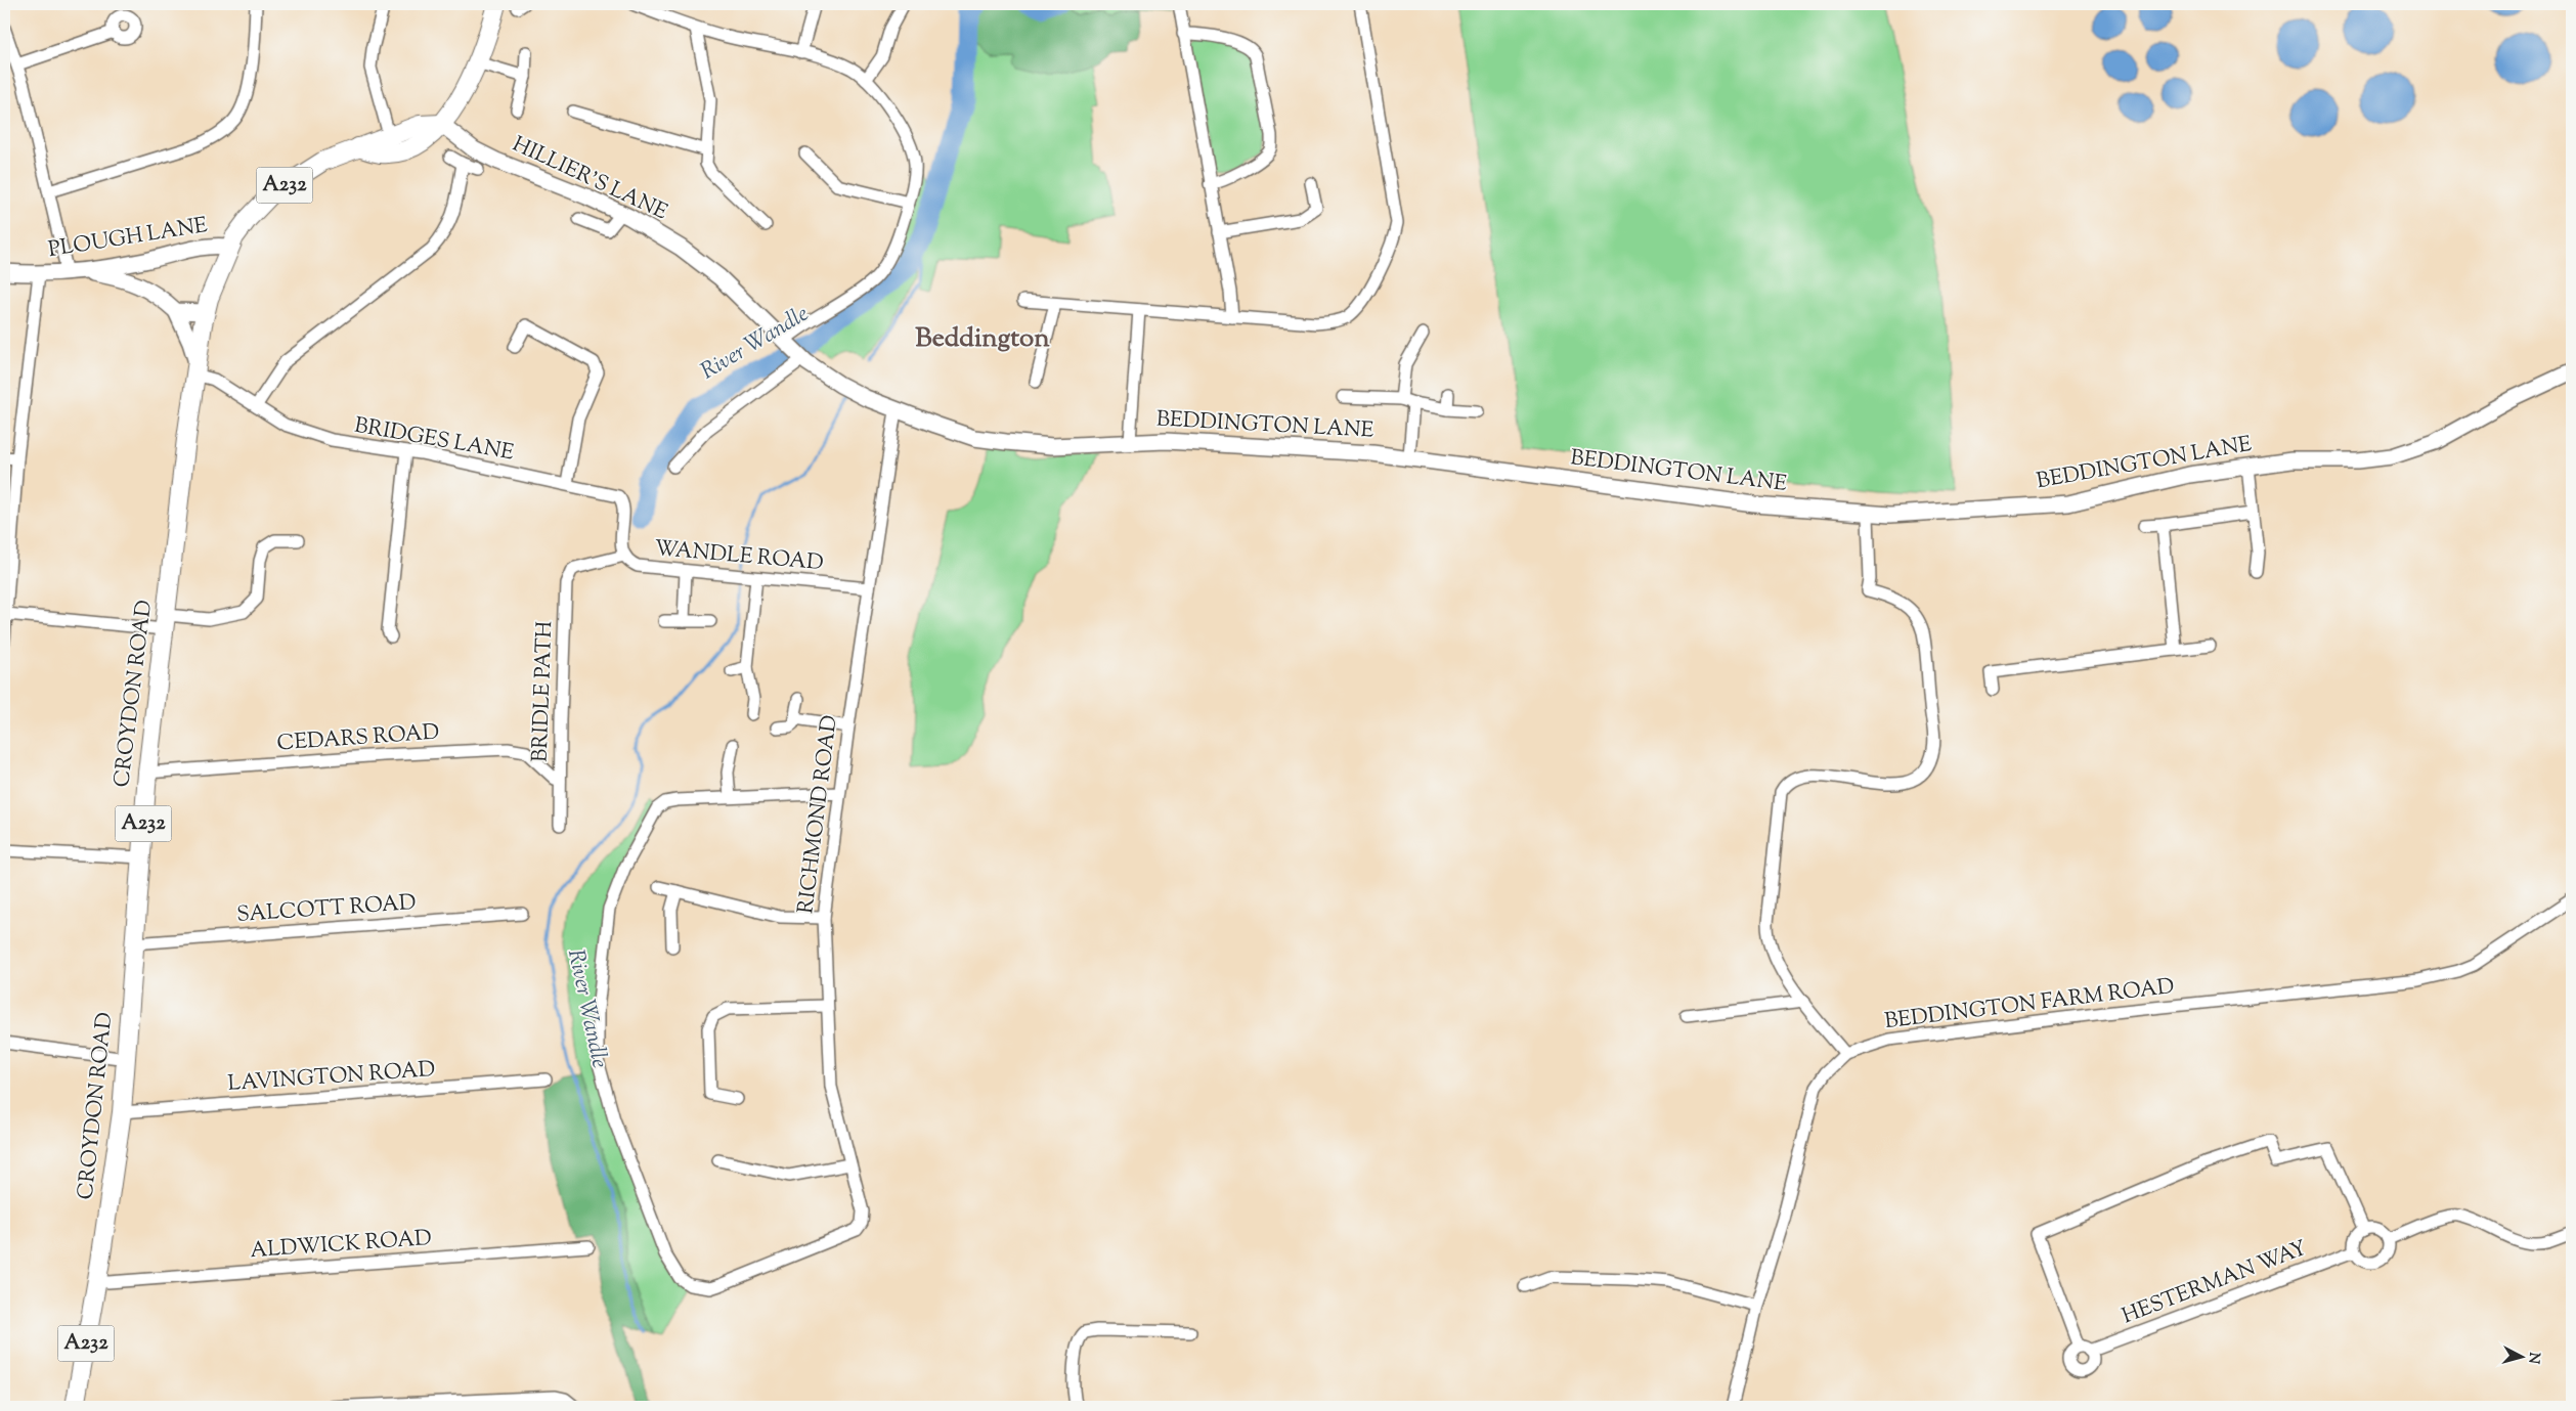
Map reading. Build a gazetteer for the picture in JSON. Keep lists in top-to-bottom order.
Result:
{
  "streets": {
    "highway": ["A232", "CROYDON ROAD"],
    "main road": ["HILLIER'S LANE", "PLOUGH LANE", "BEDDINGTON LANE"],
    "street": [
      "BRIDGES LANE",
      "WANDLE ROAD",
      "BRIDLE PATH",
      "CEDARS ROAD",
      "RICHMOND ROAD",
      "SALCOTT ROAD",
      "BEDDINGTON FARM ROAD",
      "LAVINGTON ROAD",
      "ALDWICK ROAD",
      "HESTERMAN WAY"
    ]
  },
  "crossings": [
    ["HILLIER'S LANE", "BEDDINGTON LANE"],
    ["HILLIER'S LANE", "CROYDON ROAD"],
    ["PLOUGH LANE", "CROYDON ROAD"],
    ["BEDDINGTON LANE", "RICHMOND ROAD"],
    ["BRIDGES LANE", "WANDLE ROAD"],
    ["BRIDGES LANE", "CROYDON ROAD"],
    ["WANDLE ROAD", "BRIDLE PATH"],
    ["WANDLE ROAD", "RICHMOND ROAD"],
    ["BRIDLE PATH", "CEDARS ROAD"],
    ["CROYDON ROAD", "CEDARS ROAD"],
    ["CROYDON ROAD", "SALCOTT ROAD"],
    ["CROYDON ROAD", "LAVINGTON ROAD"],
    ["CROYDON ROAD", "ALDWICK ROAD"]
  ],
  "districts": ["Beddington"],
  "water": ["River Wandle"],
  "north": "right"
}
